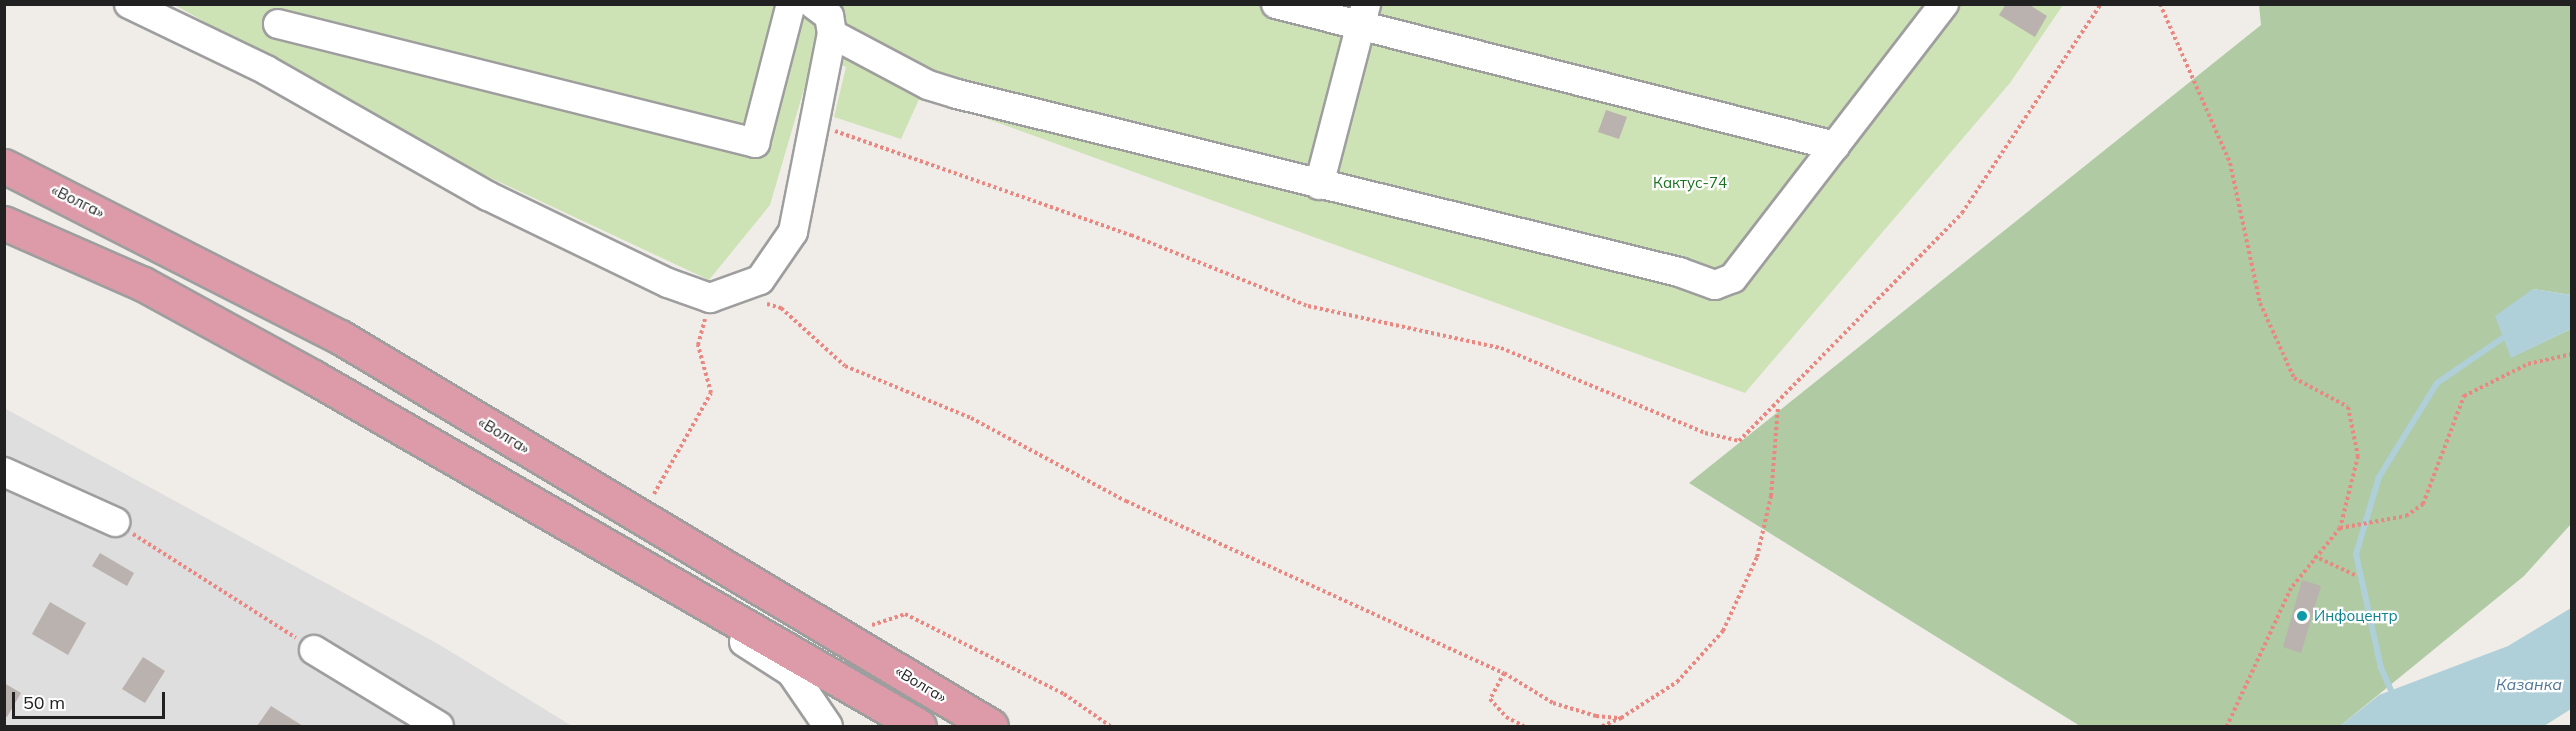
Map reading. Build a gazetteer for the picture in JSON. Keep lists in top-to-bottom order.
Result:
{
  "streets": {
    "highway": ["«Волга»"]
  },
  "water": ["Казанка"],
  "parks": ["Кактус-74"],
  "places": ["Инфоцентр"],
  "scale_bar": "50 m"
}
